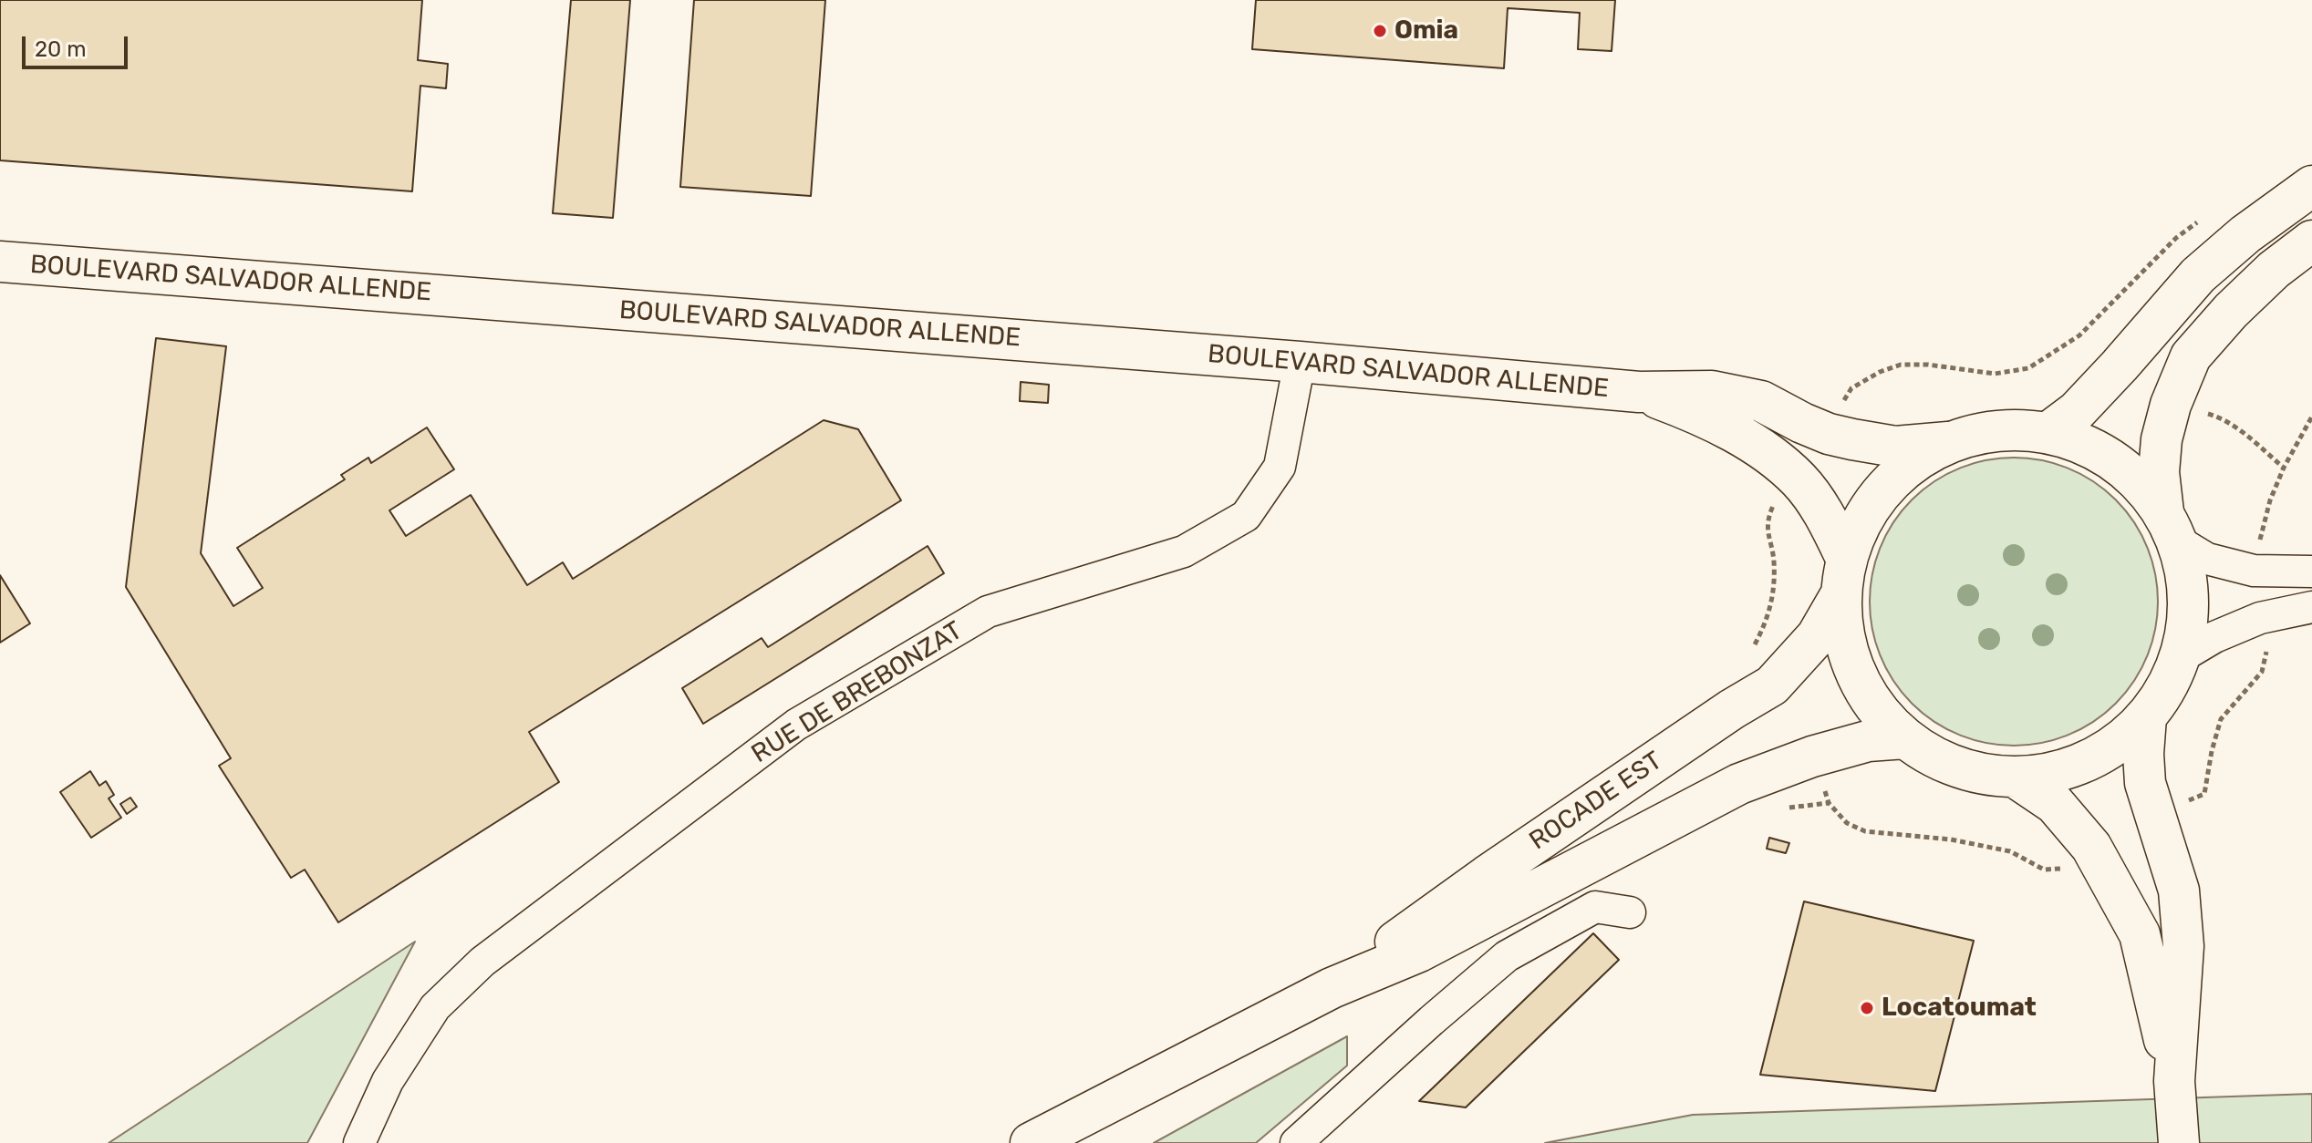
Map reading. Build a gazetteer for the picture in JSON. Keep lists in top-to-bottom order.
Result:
{
  "streets": {
    "main road": ["BOULEVARD SALVADOR ALLENDE", "ROCADE EST"],
    "street": ["RUE DE BREBONZAT"]
  },
  "crossings": [
    ["BOULEVARD SALVADOR ALLENDE", "RUE DE BREBONZAT"]
  ],
  "places": ["Omia", "Locatoumat"],
  "scale_bar": "20 m"
}
